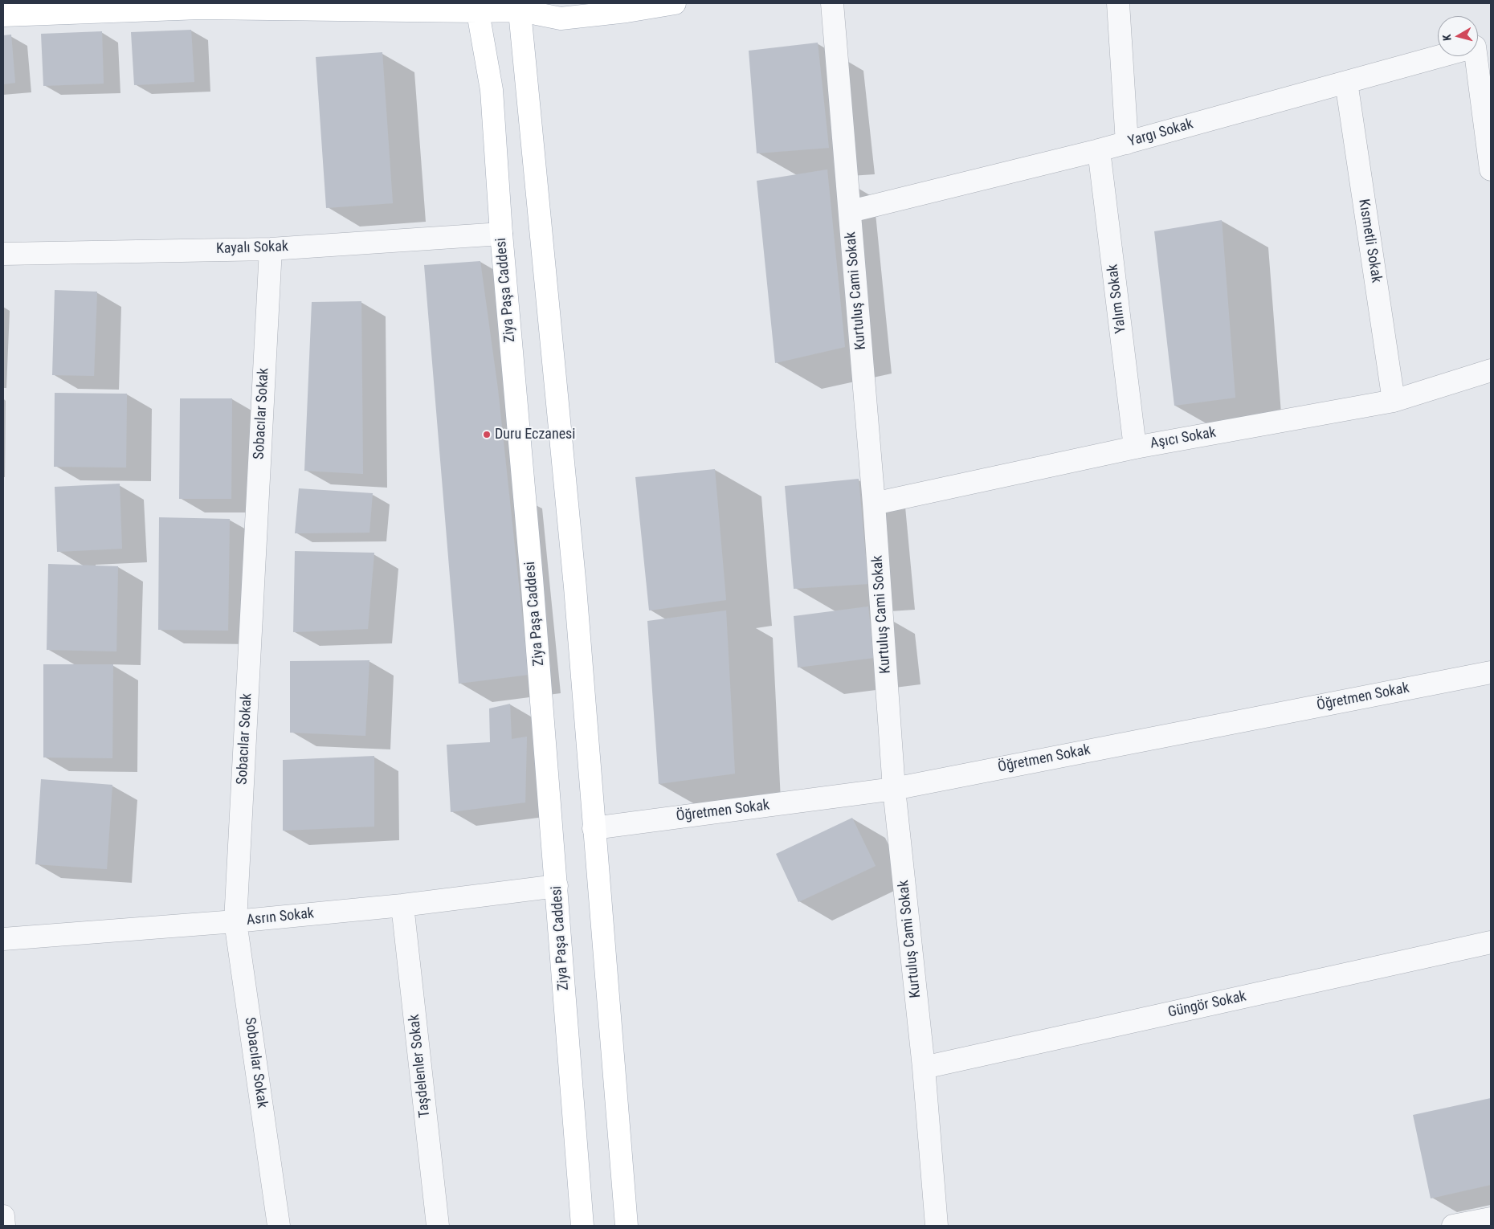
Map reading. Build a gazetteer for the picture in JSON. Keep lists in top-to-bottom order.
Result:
{
  "streets": {
    "main road": ["Ziya Paşa Caddesi"],
    "street": [
      "Yargı Sokak",
      "Kısmetli Sokak",
      "Kayalı Sokak",
      "Kurtuluş Cami Sokak",
      "Yalım Sokak",
      "Sobacılar Sokak",
      "Aşıcı Sokak",
      "Öğretmen Sokak",
      "Asrın Sokak",
      "Güngör Sokak",
      "Taşdelenler Sokak"
    ]
  },
  "crossings": [
    ["Yargı Sokak", "Kısmetli Sokak"],
    ["Yargı Sokak", "Kurtuluş Cami Sokak"],
    ["Yargı Sokak", "Yalım Sokak"],
    ["Kısmetli Sokak", "Aşıcı Sokak"],
    ["Kayalı Sokak", "Ziya Paşa Caddesi"],
    ["Kayalı Sokak", "Sobacılar Sokak"],
    ["Ziya Paşa Caddesi", "Asrın Sokak"],
    ["Kurtuluş Cami Sokak", "Aşıcı Sokak"],
    ["Kurtuluş Cami Sokak", "Öğretmen Sokak"],
    ["Kurtuluş Cami Sokak", "Güngör Sokak"],
    ["Yalım Sokak", "Aşıcı Sokak"],
    ["Sobacılar Sokak", "Asrın Sokak"],
    ["Asrın Sokak", "Taşdelenler Sokak"]
  ],
  "places": ["Duru Eczanesi"],
  "north": "left"
}
